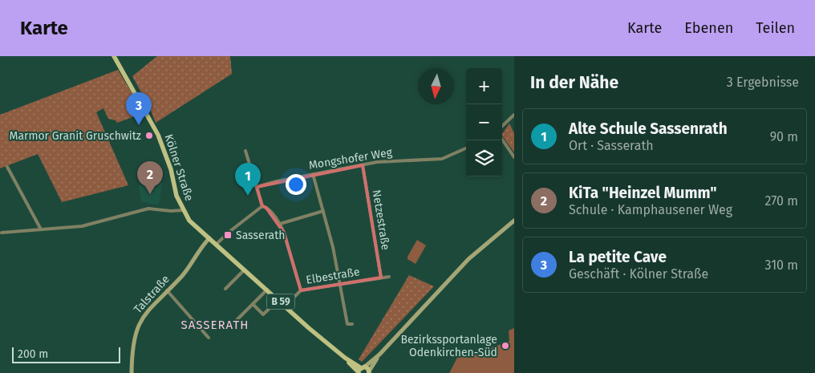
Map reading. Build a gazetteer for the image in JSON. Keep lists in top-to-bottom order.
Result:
{
  "streets": {
    "main road": ["Kölner Straße", "Talstraße", "B 59"],
    "street": ["Mongshofer Weg", "Netzestraße", "Elbestraße"]
  },
  "crossings": [
    ["Mongshofer Weg", "Netzestraße"],
    ["Kölner Straße", "Elbestraße"],
    ["Kölner Straße", "Talstraße"],
    ["Netzestraße", "Elbestraße"]
  ],
  "districts": ["SASSERATH"],
  "places": {
    "other": ["Marmor Granit Gruschwitz", "Bezirkssportanlage Odenkirchen-Süd"],
    "transit": ["Sasserath"]
  },
  "scale_bar": "200 m",
  "north": "bottom",
  "page": {
    "header": "Karte",
    "nav": ["Karte", "Ebenen", "Teilen"],
    "heading": ["In der Nähe", "3 Ergebnisse"],
    "map_buttons": ["+", "−"],
    "pins": ["3", "2", "1"],
    "list": [
      {
        "mark": "1",
        "name": "Alte Schule Sassenrath",
        "note": "Ort · Sasserath",
        "value": "90 m"
      },
      {
        "mark": "2",
        "name": "KiTa \"Heinzel Mumm\"",
        "note": "Schule · Kamphausener Weg",
        "value": "270 m"
      },
      {
        "mark": "3",
        "name": "La petite Cave",
        "note": "Geschäft · Kölner Straße",
        "value": "310 m"
      }
    ],
    "scale": "200 m"
  }
}
